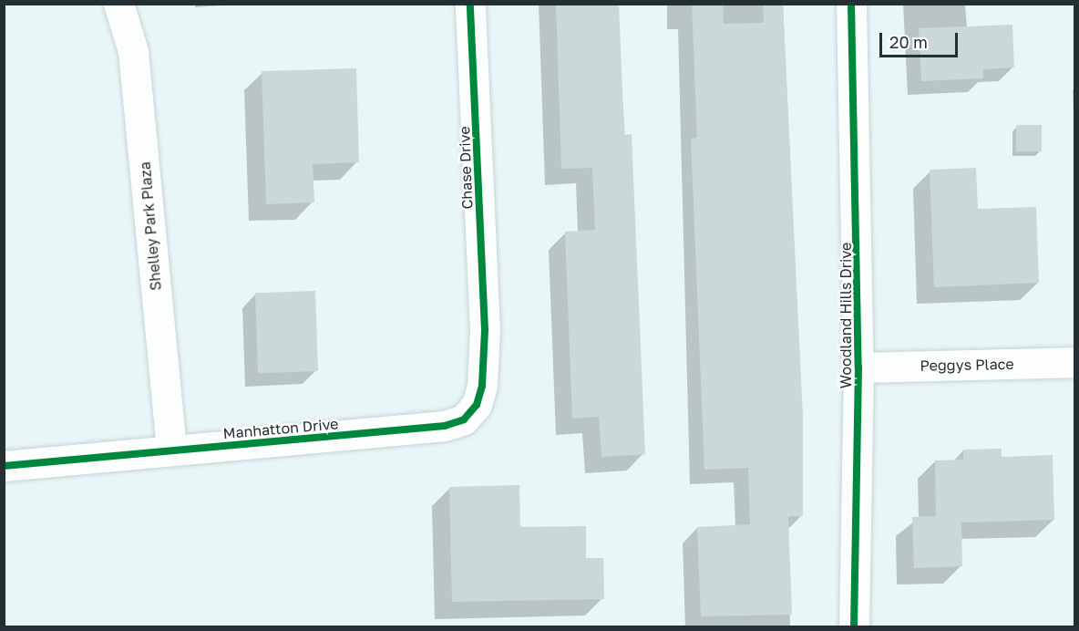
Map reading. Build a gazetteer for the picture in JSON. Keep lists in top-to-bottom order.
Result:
{
  "streets": {
    "street": [
      "Chase Drive",
      "Shelley Park Plaza",
      "Woodland Hills Drive",
      "Peggys Place",
      "Manhatton Drive"
    ]
  },
  "crossings": [
    ["Chase Drive", "Manhatton Drive"],
    ["Shelley Park Plaza", "Manhatton Drive"],
    ["Woodland Hills Drive", "Peggys Place"]
  ],
  "scale_bar": "20 m"
}
